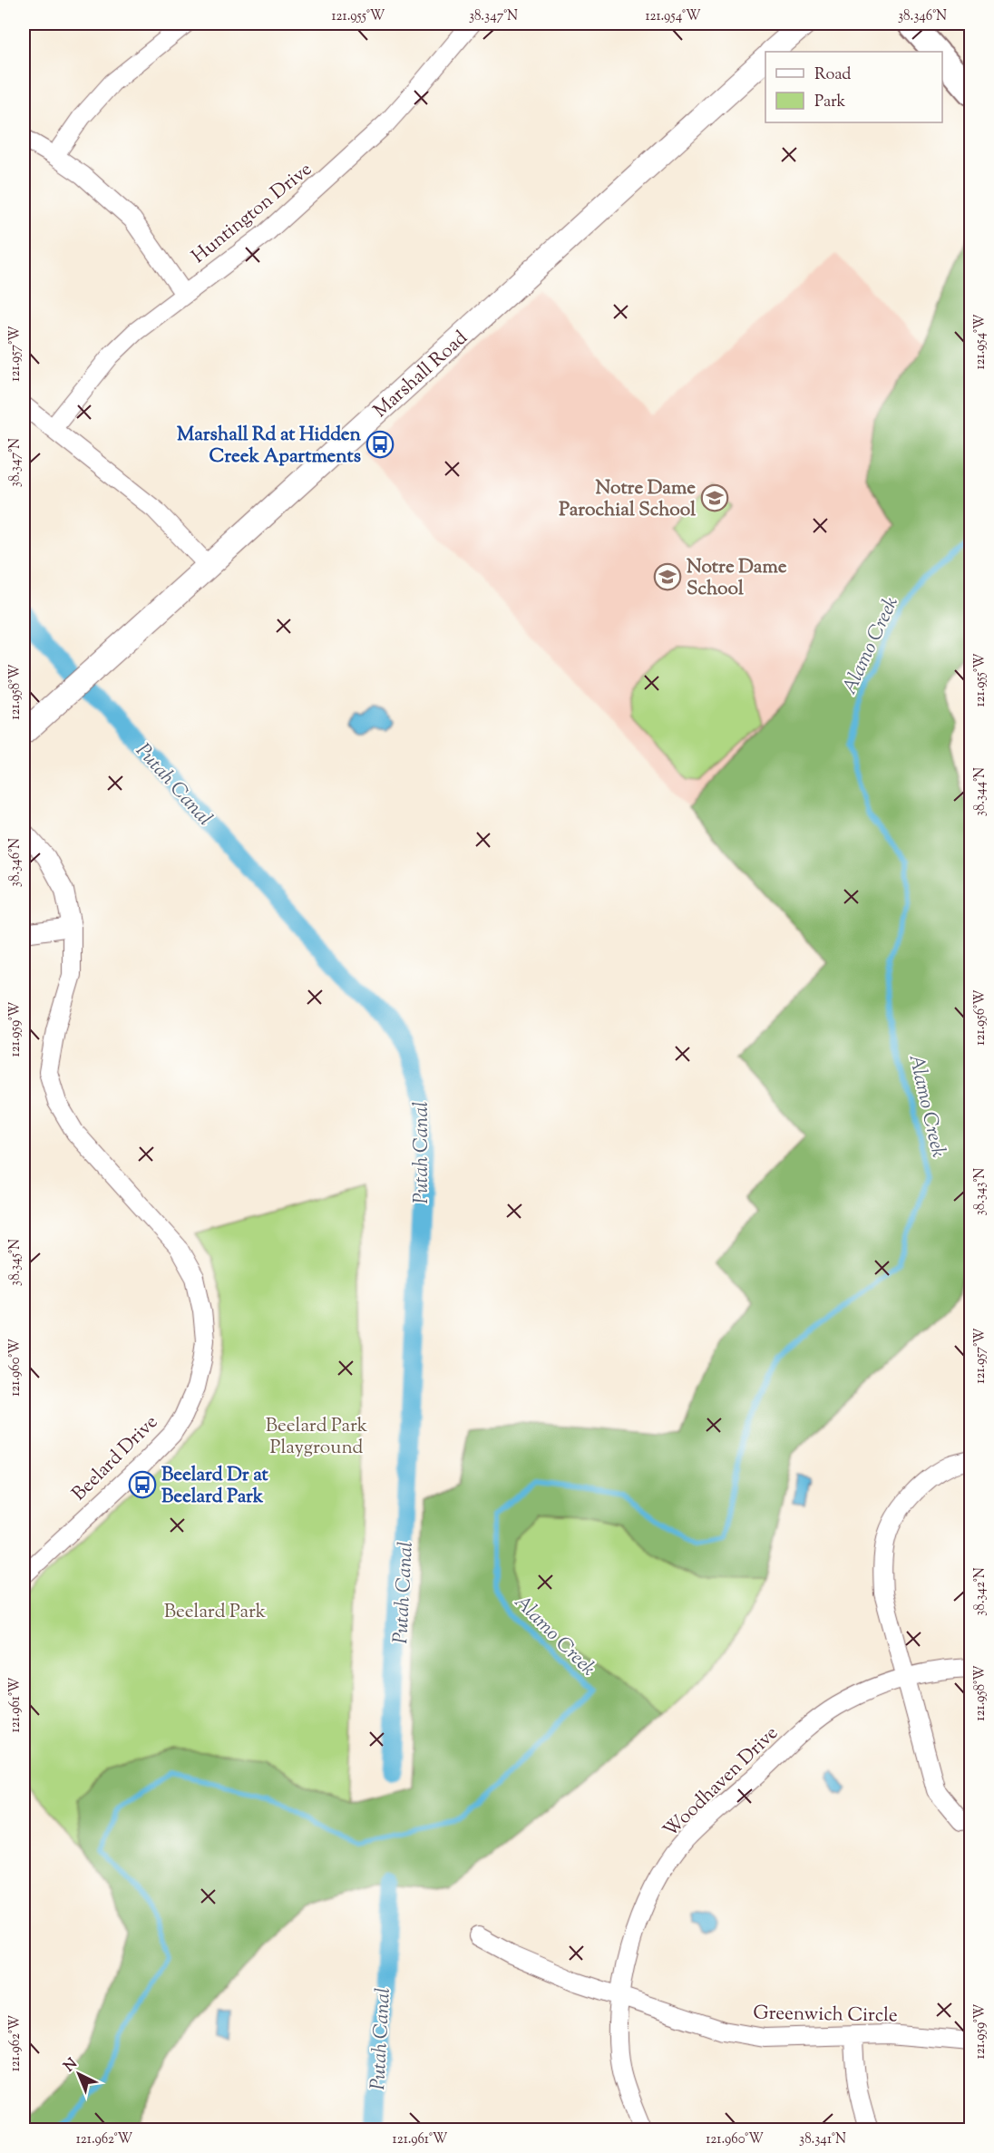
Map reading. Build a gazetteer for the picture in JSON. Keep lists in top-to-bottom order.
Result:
{
  "streets": {
    "street": [
      "Huntington Drive",
      "Marshall Road",
      "Beelard Drive",
      "Woodhaven Drive",
      "Greenwich Circle"
    ]
  },
  "crossings": [
    ["Woodhaven Drive", "Greenwich Circle"]
  ],
  "water": ["Alamo Creek", "Putah Canal"],
  "parks": ["Beelard Park Playground", "Beelard Park"],
  "places": {
    "bus stop": ["Marshall Rd at Hidden Creek Apartments", "Beelard Dr at Beelard Park"],
    "school or university": ["Notre Dame Parochial School", "Notre Dame School"]
  },
  "legend": ["Road", "Park"],
  "north": "top left",
  "coordinates": [
    "121.955°W",
    "38.347°N",
    "121.954°W",
    "38.346°N",
    "121.957°W",
    "121.958°W",
    "38.344°N",
    "121.956°W",
    "121.959°W",
    "38.343°N",
    "38.345°N",
    "121.960°W",
    "38.342°N",
    "121.961°W",
    "121.962°W",
    "38.341°N"
  ]
}
